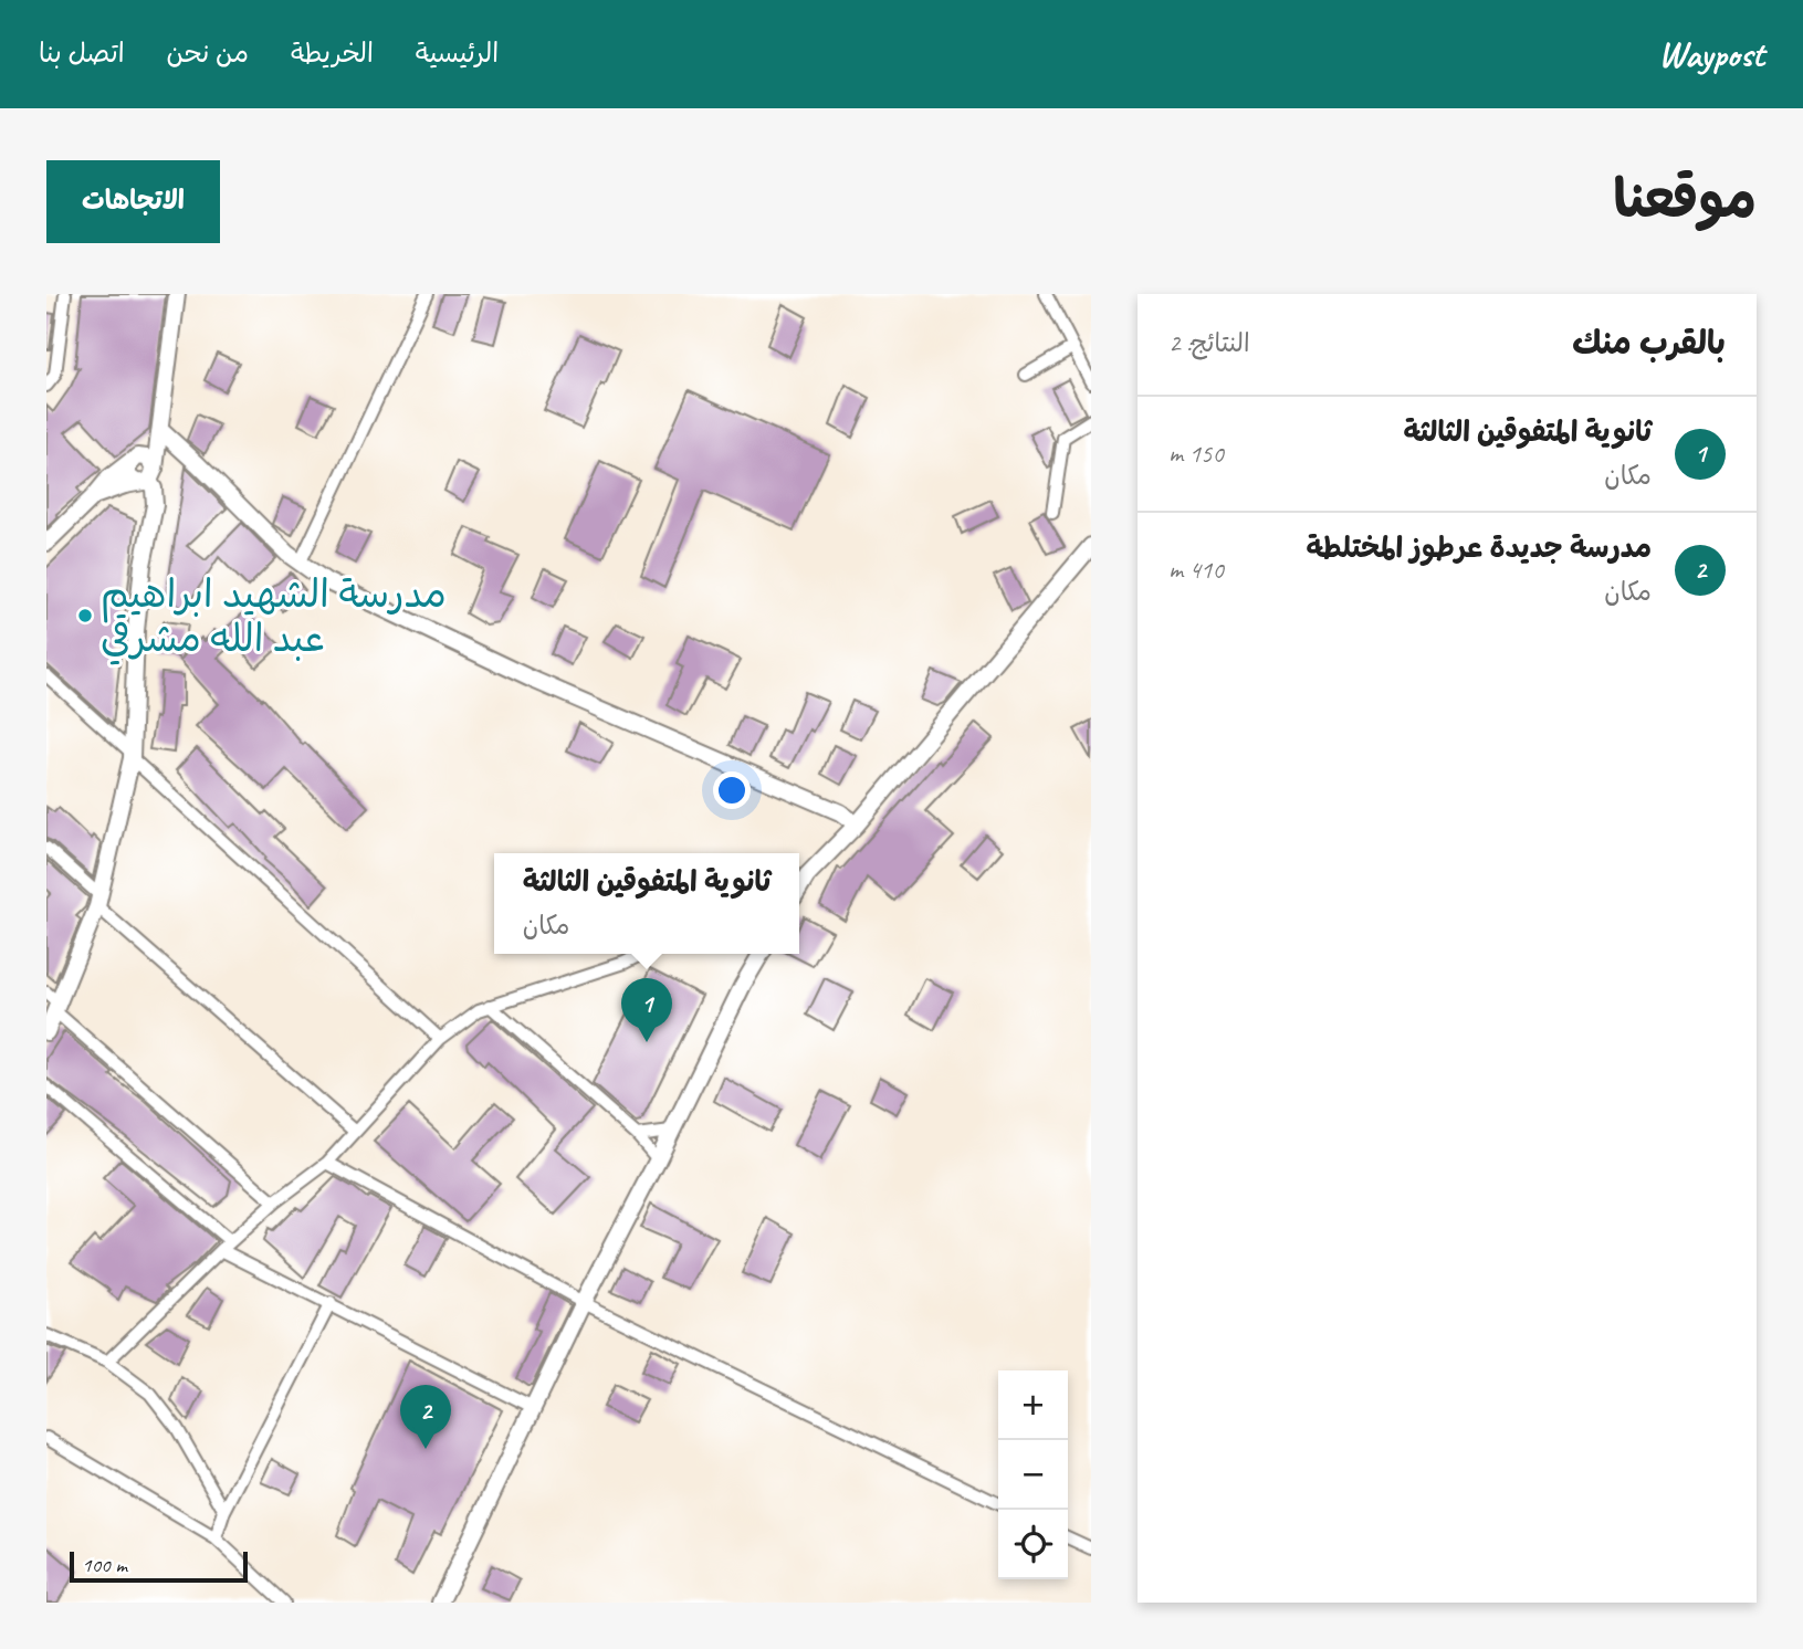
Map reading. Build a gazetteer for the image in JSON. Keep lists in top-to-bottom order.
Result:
{
  "places": ["مدرسة الشهيد ابراهيم عبد الله مشرقي"],
  "scale_bar": "100 m",
  "page": {
    "header": "Waypost",
    "nav": [
      "الرئيسية",
      "الخريطة",
      "من نحن",
      "اتصل بنا"
    ],
    "title": "موقعنا",
    "buttons": "الاتجاهات",
    "heading": ["بالقرب منك", "النتائج: 2"],
    "list": [
      {
        "mark": "1",
        "name": "ثانوية المتفوقين الثالثة",
        "note": "مكان",
        "value": "150 m"
      },
      {
        "mark": "2",
        "name": "مدرسة جديدة عرطوز المختلطة",
        "note": "مكان",
        "value": "410 m"
      }
    ],
    "popup": ["ثانوية المتفوقين الثالثة", "مكان"],
    "pins": ["1", "2"],
    "map_buttons": ["+", "−"],
    "scale": "100 m"
  }
}
